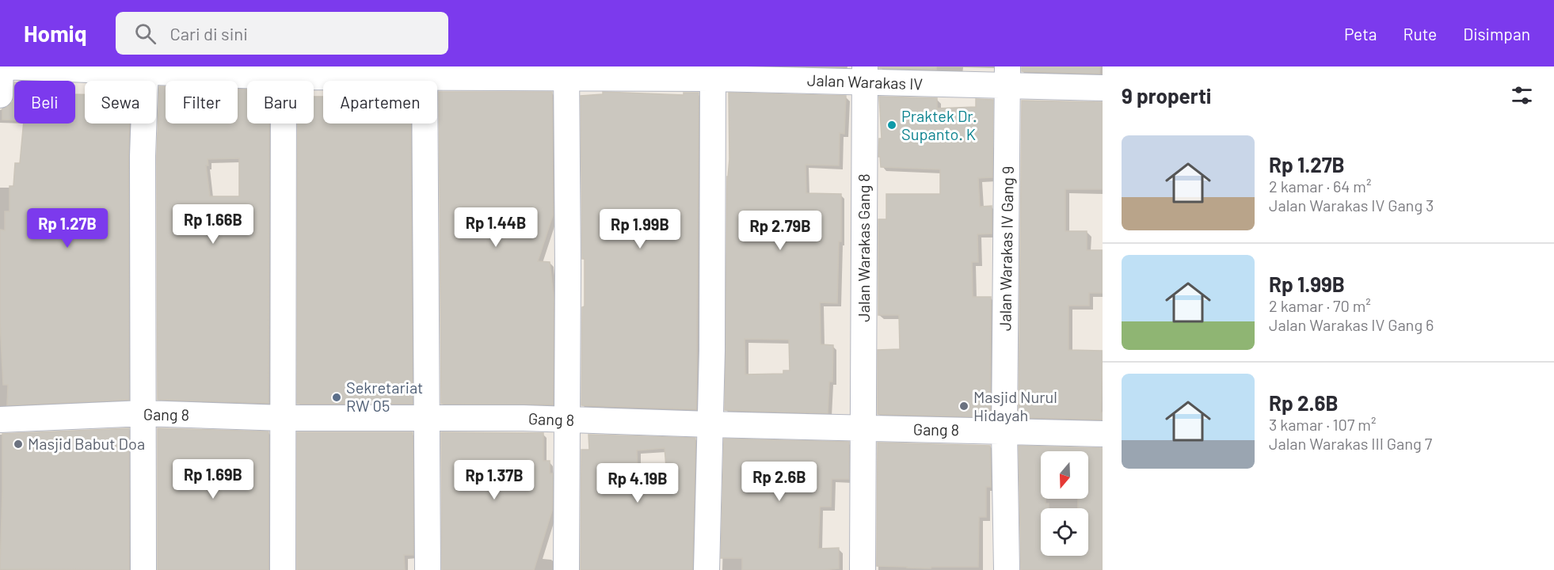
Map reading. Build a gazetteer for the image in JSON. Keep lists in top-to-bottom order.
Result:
{
  "streets": {
    "street": [
      "Jalan Warakas IV",
      "Jalan Warakas Gang 8",
      "Jalan Warakas IV Gang 9",
      "Gang 8"
    ]
  },
  "crossings": [
    ["Jalan Warakas IV", "Jalan Warakas Gang 8"],
    ["Jalan Warakas IV", "Jalan Warakas IV Gang 9"],
    ["Jalan Warakas Gang 8", "Gang 8"],
    ["Jalan Warakas IV Gang 9", "Gang 8"]
  ],
  "places": [
    "Praktek Dr. Supanto. K",
    "Sekretariat RW 05",
    "Masjid Nurul Hidayah",
    "Masjid Babut Doa"
  ],
  "north": "bottom",
  "page": {
    "header": "Homiq",
    "search": "Cari di sini",
    "nav": ["Peta", "Rute", "Disimpan"],
    "heading": "9 properti",
    "chip": [
      "Beli",
      "Sewa",
      "Filter",
      "Baru",
      "Apartemen"
    ],
    "list": [
      {
        "name": "Rp 1.27B",
        "note": "2 kamar · 64 m² · Jalan Warakas IV Gang 3"
      },
      {
        "name": "Rp 1.99B",
        "note": "2 kamar · 70 m² · Jalan Warakas IV Gang 6"
      },
      {
        "name": "Rp 2.6B",
        "note": "3 kamar · 107 m² · Jalan Warakas III Gang 7"
      }
    ],
    "price": [
      "Rp 1.66B",
      "Rp 1.44B",
      "Rp 1.27B",
      "Rp 1.99B",
      "Rp 2.79B",
      "Rp 1.69B",
      "Rp 1.37B",
      "Rp 2.6B",
      "Rp 4.19B"
    ]
  }
}
